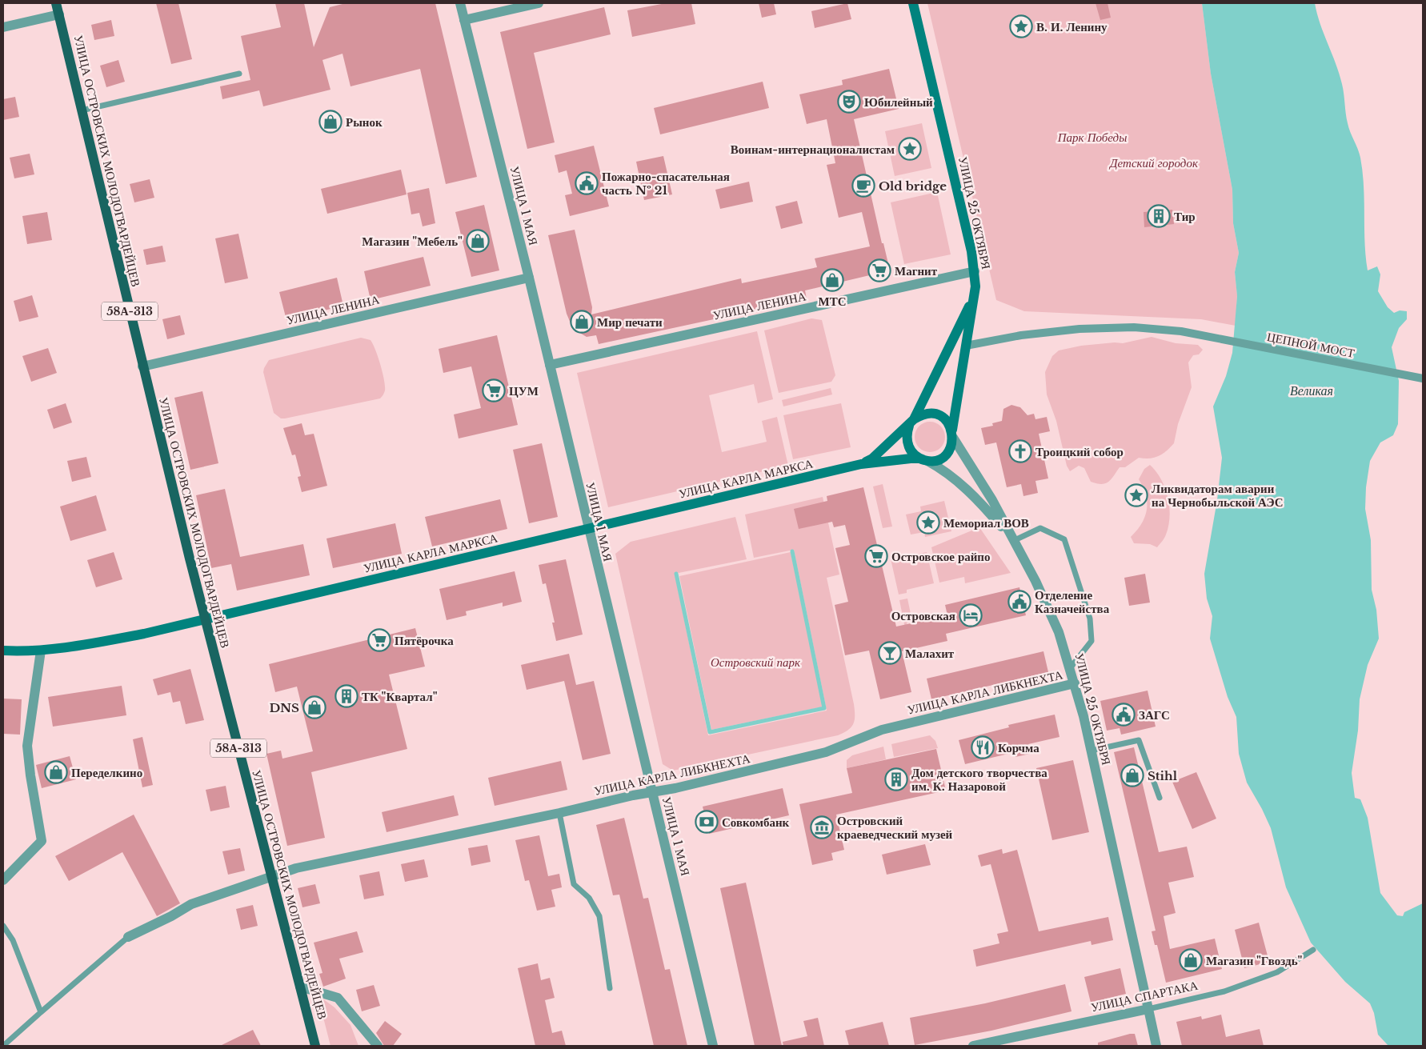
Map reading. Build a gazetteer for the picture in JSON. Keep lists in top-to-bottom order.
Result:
{
  "streets": {
    "main road": [
      "УЛИЦА ОСТРОВСКИХ МОЛОДОГВАРДЕЙЦЕВ",
      "УЛИЦА 25 ОКТЯБРЯ",
      "58А-313",
      "УЛИЦА КАРЛА МАРКСА"
    ],
    "street": [
      "УЛИЦА 1 МАЯ",
      "УЛИЦА ЛЕНИНА",
      "ЦЕПНОЙ МОСТ",
      "УЛИЦА КАРЛА ЛИБКНЕХТА",
      "УЛИЦА СПАРТАКА"
    ]
  },
  "crossings": [
    ["УЛИЦА ОСТРОВСКИХ МОЛОДОГВАРДЕЙЦЕВ", "УЛИЦА ЛЕНИНА"],
    ["УЛИЦА ОСТРОВСКИХ МОЛОДОГВАРДЕЙЦЕВ", "УЛИЦА КАРЛА МАРКСА"],
    ["УЛИЦА ОСТРОВСКИХ МОЛОДОГВАРДЕЙЦЕВ", "УЛИЦА КАРЛА ЛИБКНЕХТА"],
    ["УЛИЦА 1 МАЯ", "УЛИЦА ЛЕНИНА"],
    ["УЛИЦА 1 МАЯ", "УЛИЦА КАРЛА МАРКСА"],
    ["УЛИЦА 1 МАЯ", "УЛИЦА КАРЛА ЛИБКНЕХТА"],
    ["УЛИЦА 25 ОКТЯБРЯ", "УЛИЦА ЛЕНИНА"],
    ["УЛИЦА 25 ОКТЯБРЯ", "ЦЕПНОЙ МОСТ"],
    ["УЛИЦА 25 ОКТЯБРЯ", "УЛИЦА КАРЛА ЛИБКНЕХТА"],
    ["УЛИЦА 25 ОКТЯБРЯ", "УЛИЦА СПАРТАКА"]
  ],
  "water": ["Великая"],
  "parks": ["Парк Победы", "Детский городок", "Островский парк"],
  "places": {
    "place": [
      "В. И. Ленину",
      "Воинам-интернационалистам",
      "Ликвидаторам аварии на Чернобыльской АЭС",
      "Мемориал ВОВ"
    ],
    "theatre": ["Юбилейный"],
    "shop": [
      "Рынок",
      "Магазин \"Мебель\"",
      "МТС",
      "Мир печати",
      "DNS",
      "Переделкино",
      "Stihl",
      "Магазин \"Гвоздь\""
    ],
    "public building": ["Пожарно-спасательная часть № 21", "Отделение Казначейства", "ЗАГС"],
    "cafe": ["Old bridge"],
    "building": ["Тир", "ТК \"Квартал\"", "Дом детского творчества им. К. Назаровой"],
    "supermarket": [
      "Магнит",
      "ЦУМ",
      "Островское райпо",
      "Пятёрочка"
    ],
    "church": ["Троицкий собор"],
    "hotel": ["Островская"],
    "bar": ["Малахит"],
    "restaurant": ["Корчма"],
    "bank": ["Совкомбанк"],
    "museum": ["Островский краеведческий музей"]
  }
}
